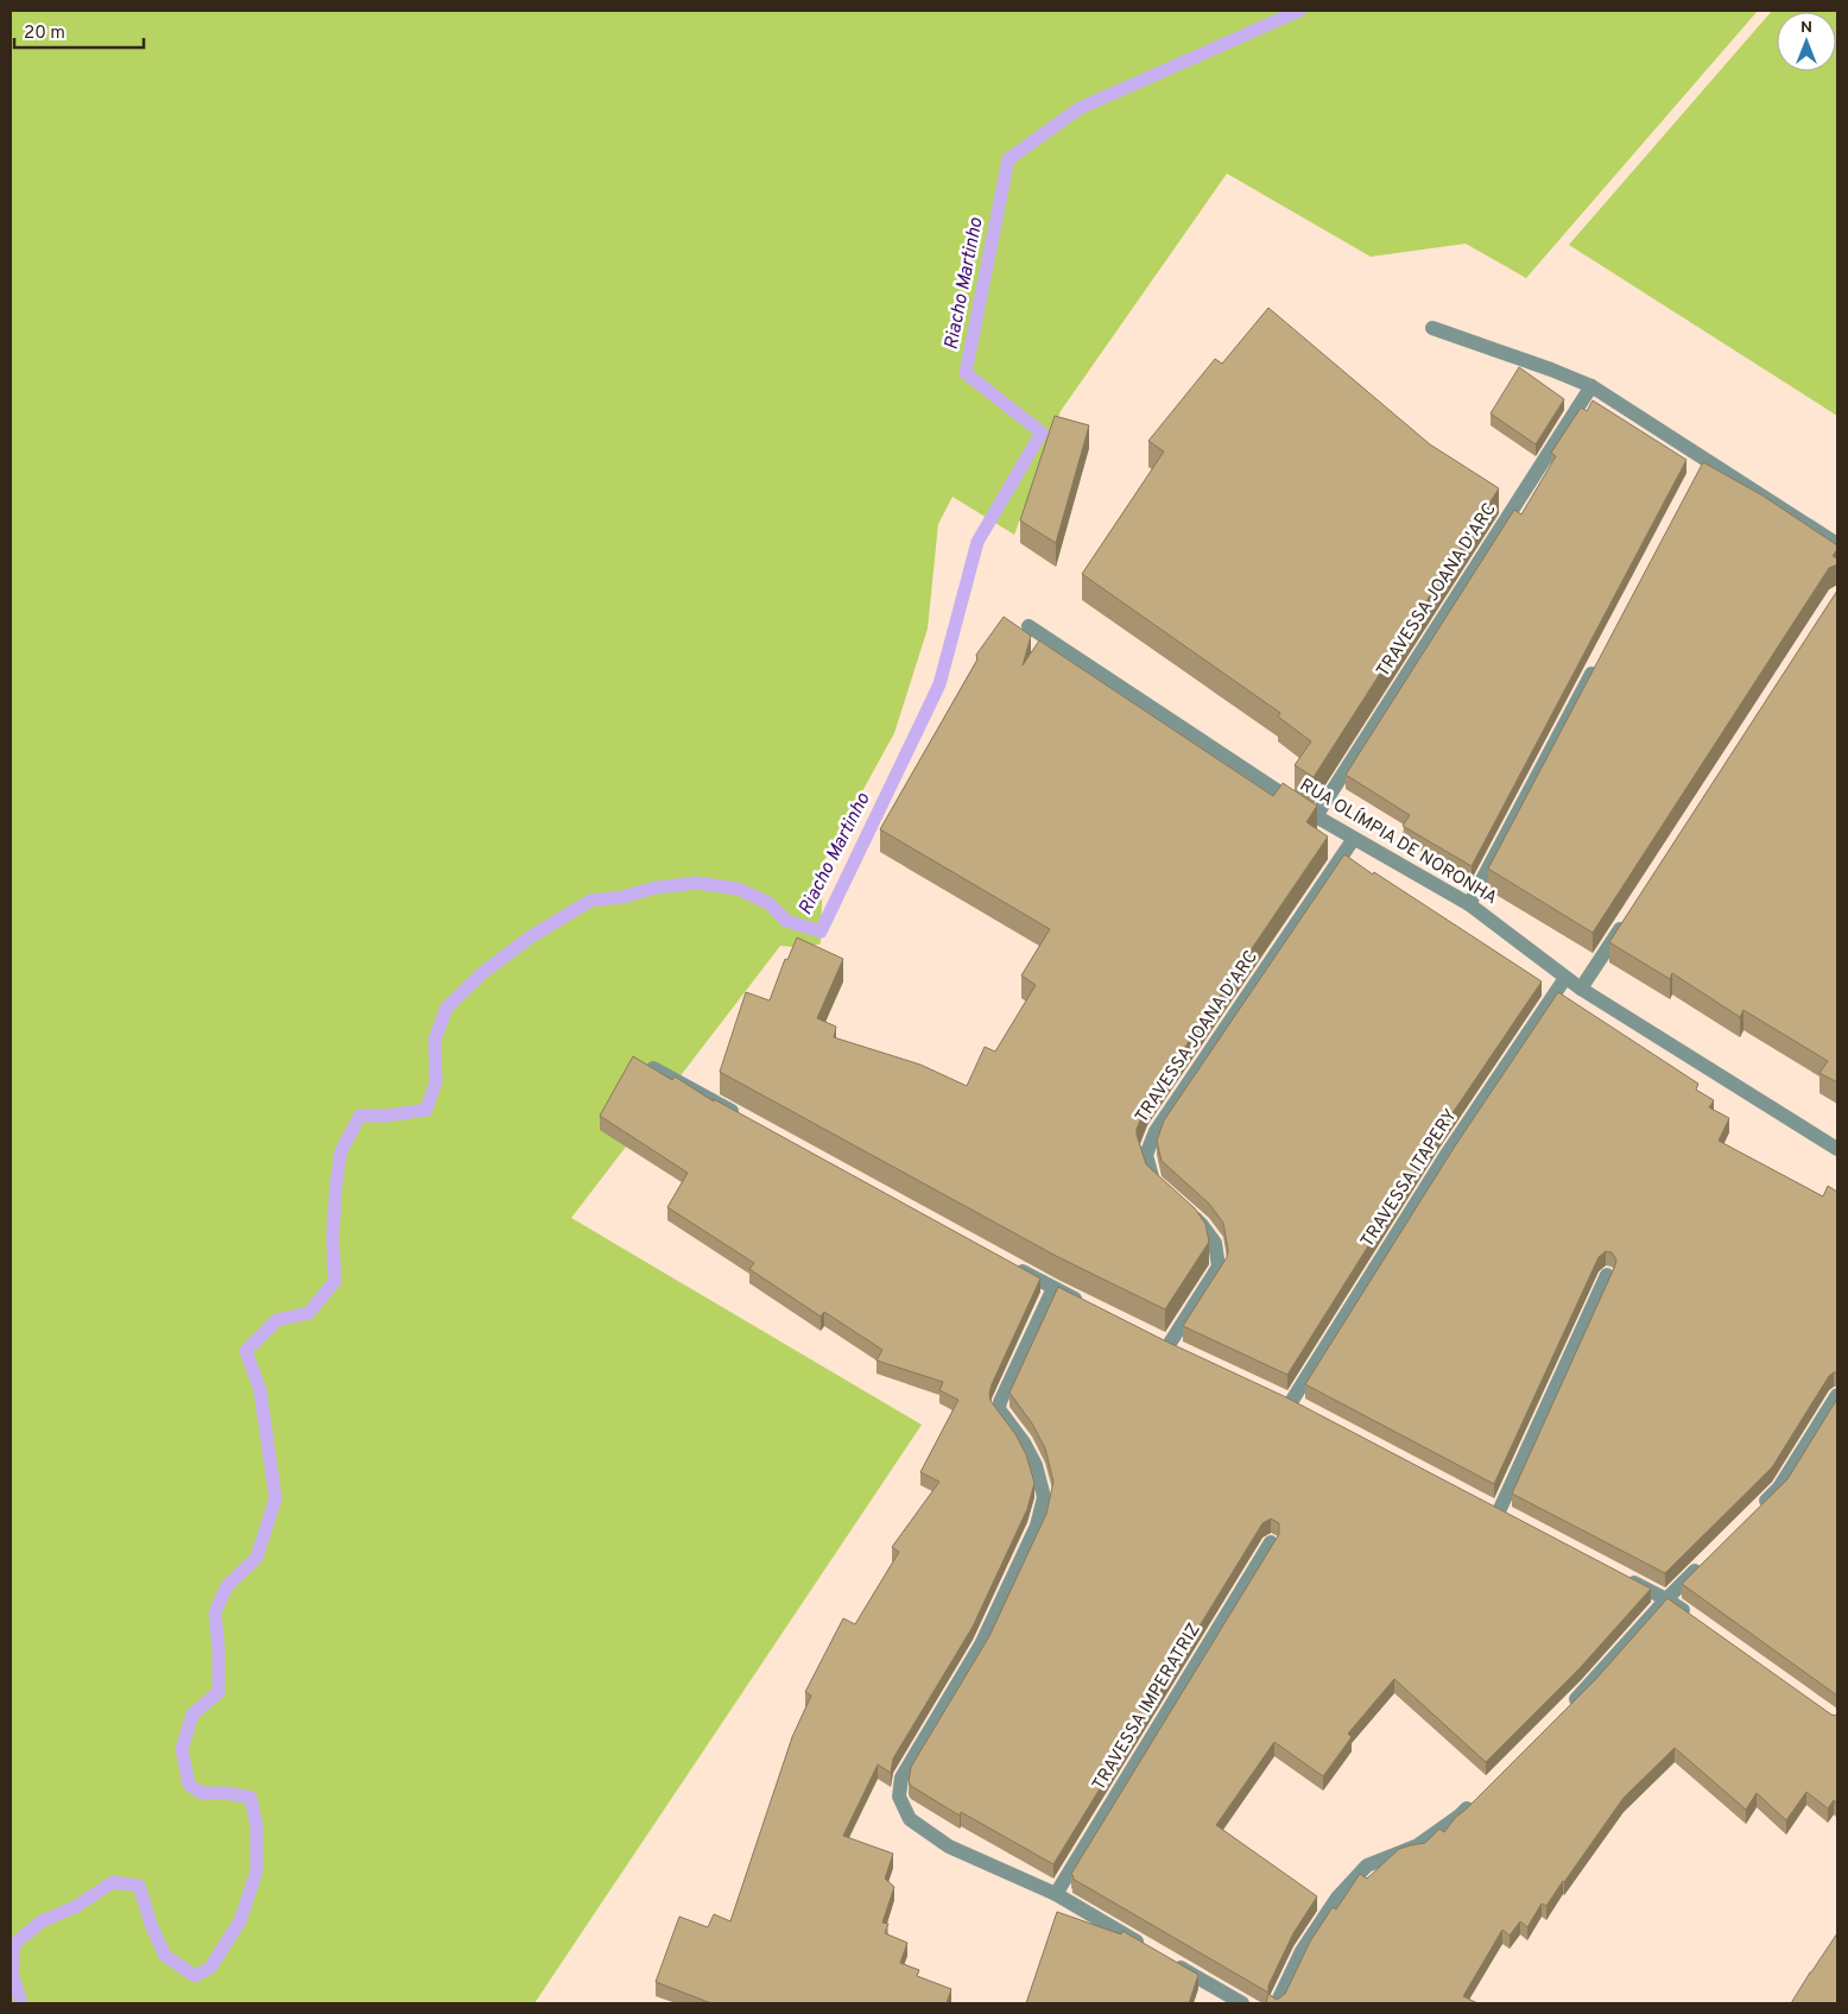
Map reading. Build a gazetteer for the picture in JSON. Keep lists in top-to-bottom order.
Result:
{
  "streets": {
    "street": [
      "TRAVESSA JOANA D'ARC",
      "RUA OLÍMPIA DE NORONHA",
      "TRAVESSA ITAPERY",
      "TRAVESSA IMPERATRIZ"
    ]
  },
  "crossings": [
    ["TRAVESSA JOANA D'ARC", "RUA OLÍMPIA DE NORONHA"],
    ["RUA OLÍMPIA DE NORONHA", "TRAVESSA ITAPERY"]
  ],
  "water": ["Riacho Martinho"],
  "scale_bar": "20 m",
  "north": "top"
}
